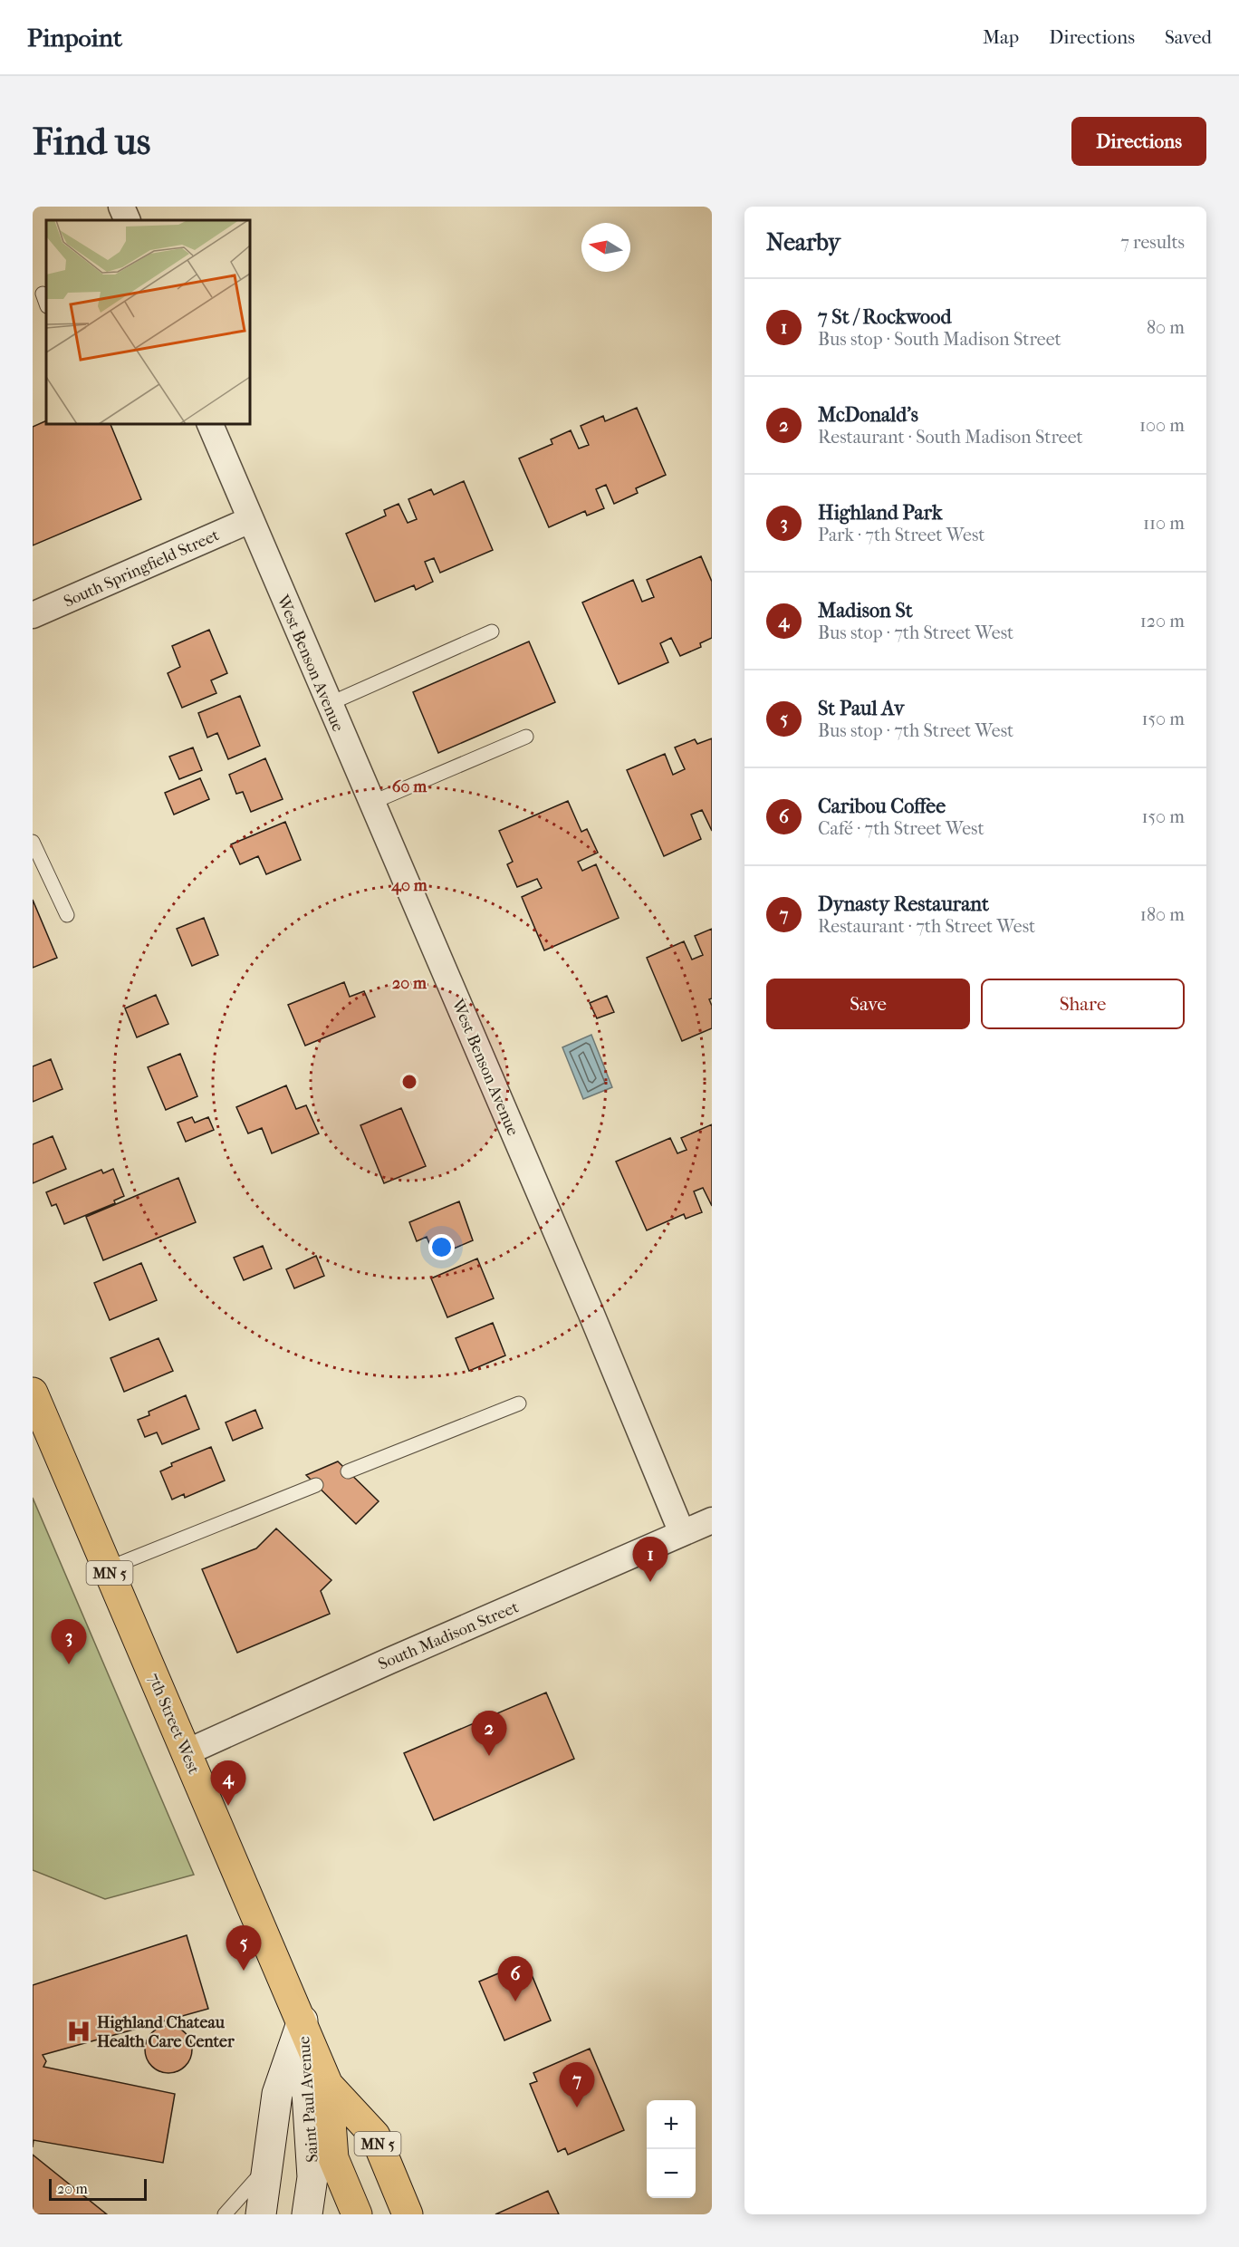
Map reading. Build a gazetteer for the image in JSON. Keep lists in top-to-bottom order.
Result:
{
  "streets": {
    "main road": ["MN 5", "7th Street West"],
    "street": [
      "South Springfield Street",
      "West Benson Avenue",
      "South Madison Street",
      "Saint Paul Avenue"
    ]
  },
  "crossings": [
    ["South Springfield Street", "West Benson Avenue"],
    ["West Benson Avenue", "South Madison Street"],
    ["South Madison Street", "7th Street West"],
    ["7th Street West", "Saint Paul Avenue"]
  ],
  "places": {
    "hospital": ["Highland Chateau Health Care Center"]
  },
  "scale_bar": "20 m",
  "north": "left",
  "page": {
    "header": "Pinpoint",
    "nav": ["Map", "Directions", "Saved"],
    "buttons": [
      "Directions",
      ["Save", "Share"]
    ],
    "title": "Find us",
    "heading": ["Nearby", "7 results"],
    "list": [
      {
        "mark": "1",
        "name": "7 St / Rockwood",
        "note": "Bus stop · South Madison Street",
        "value": "80 m"
      },
      {
        "mark": "2",
        "name": "McDonald's",
        "note": "Restaurant · South Madison Street",
        "value": "100 m"
      },
      {
        "mark": "3",
        "name": "Highland Park",
        "note": "Park · 7th Street West",
        "value": "110 m"
      },
      {
        "mark": "4",
        "name": "Madison St",
        "note": "Bus stop · 7th Street West",
        "value": "120 m"
      },
      {
        "mark": "5",
        "name": "St Paul Av",
        "note": "Bus stop · 7th Street West",
        "value": "150 m"
      },
      {
        "mark": "6",
        "name": "Caribou Coffee",
        "note": "Café · 7th Street West",
        "value": "150 m"
      },
      {
        "mark": "7",
        "name": "Dynasty Restaurant",
        "note": "Restaurant · 7th Street West",
        "value": "180 m"
      }
    ],
    "pins": [
      "1",
      "3",
      "2",
      "4",
      "5",
      "6",
      "7"
    ],
    "map_buttons": ["+", "−"],
    "scale": "20 m"
  },
  "rings": ["60 m", "40 m", "20 m"]
}
